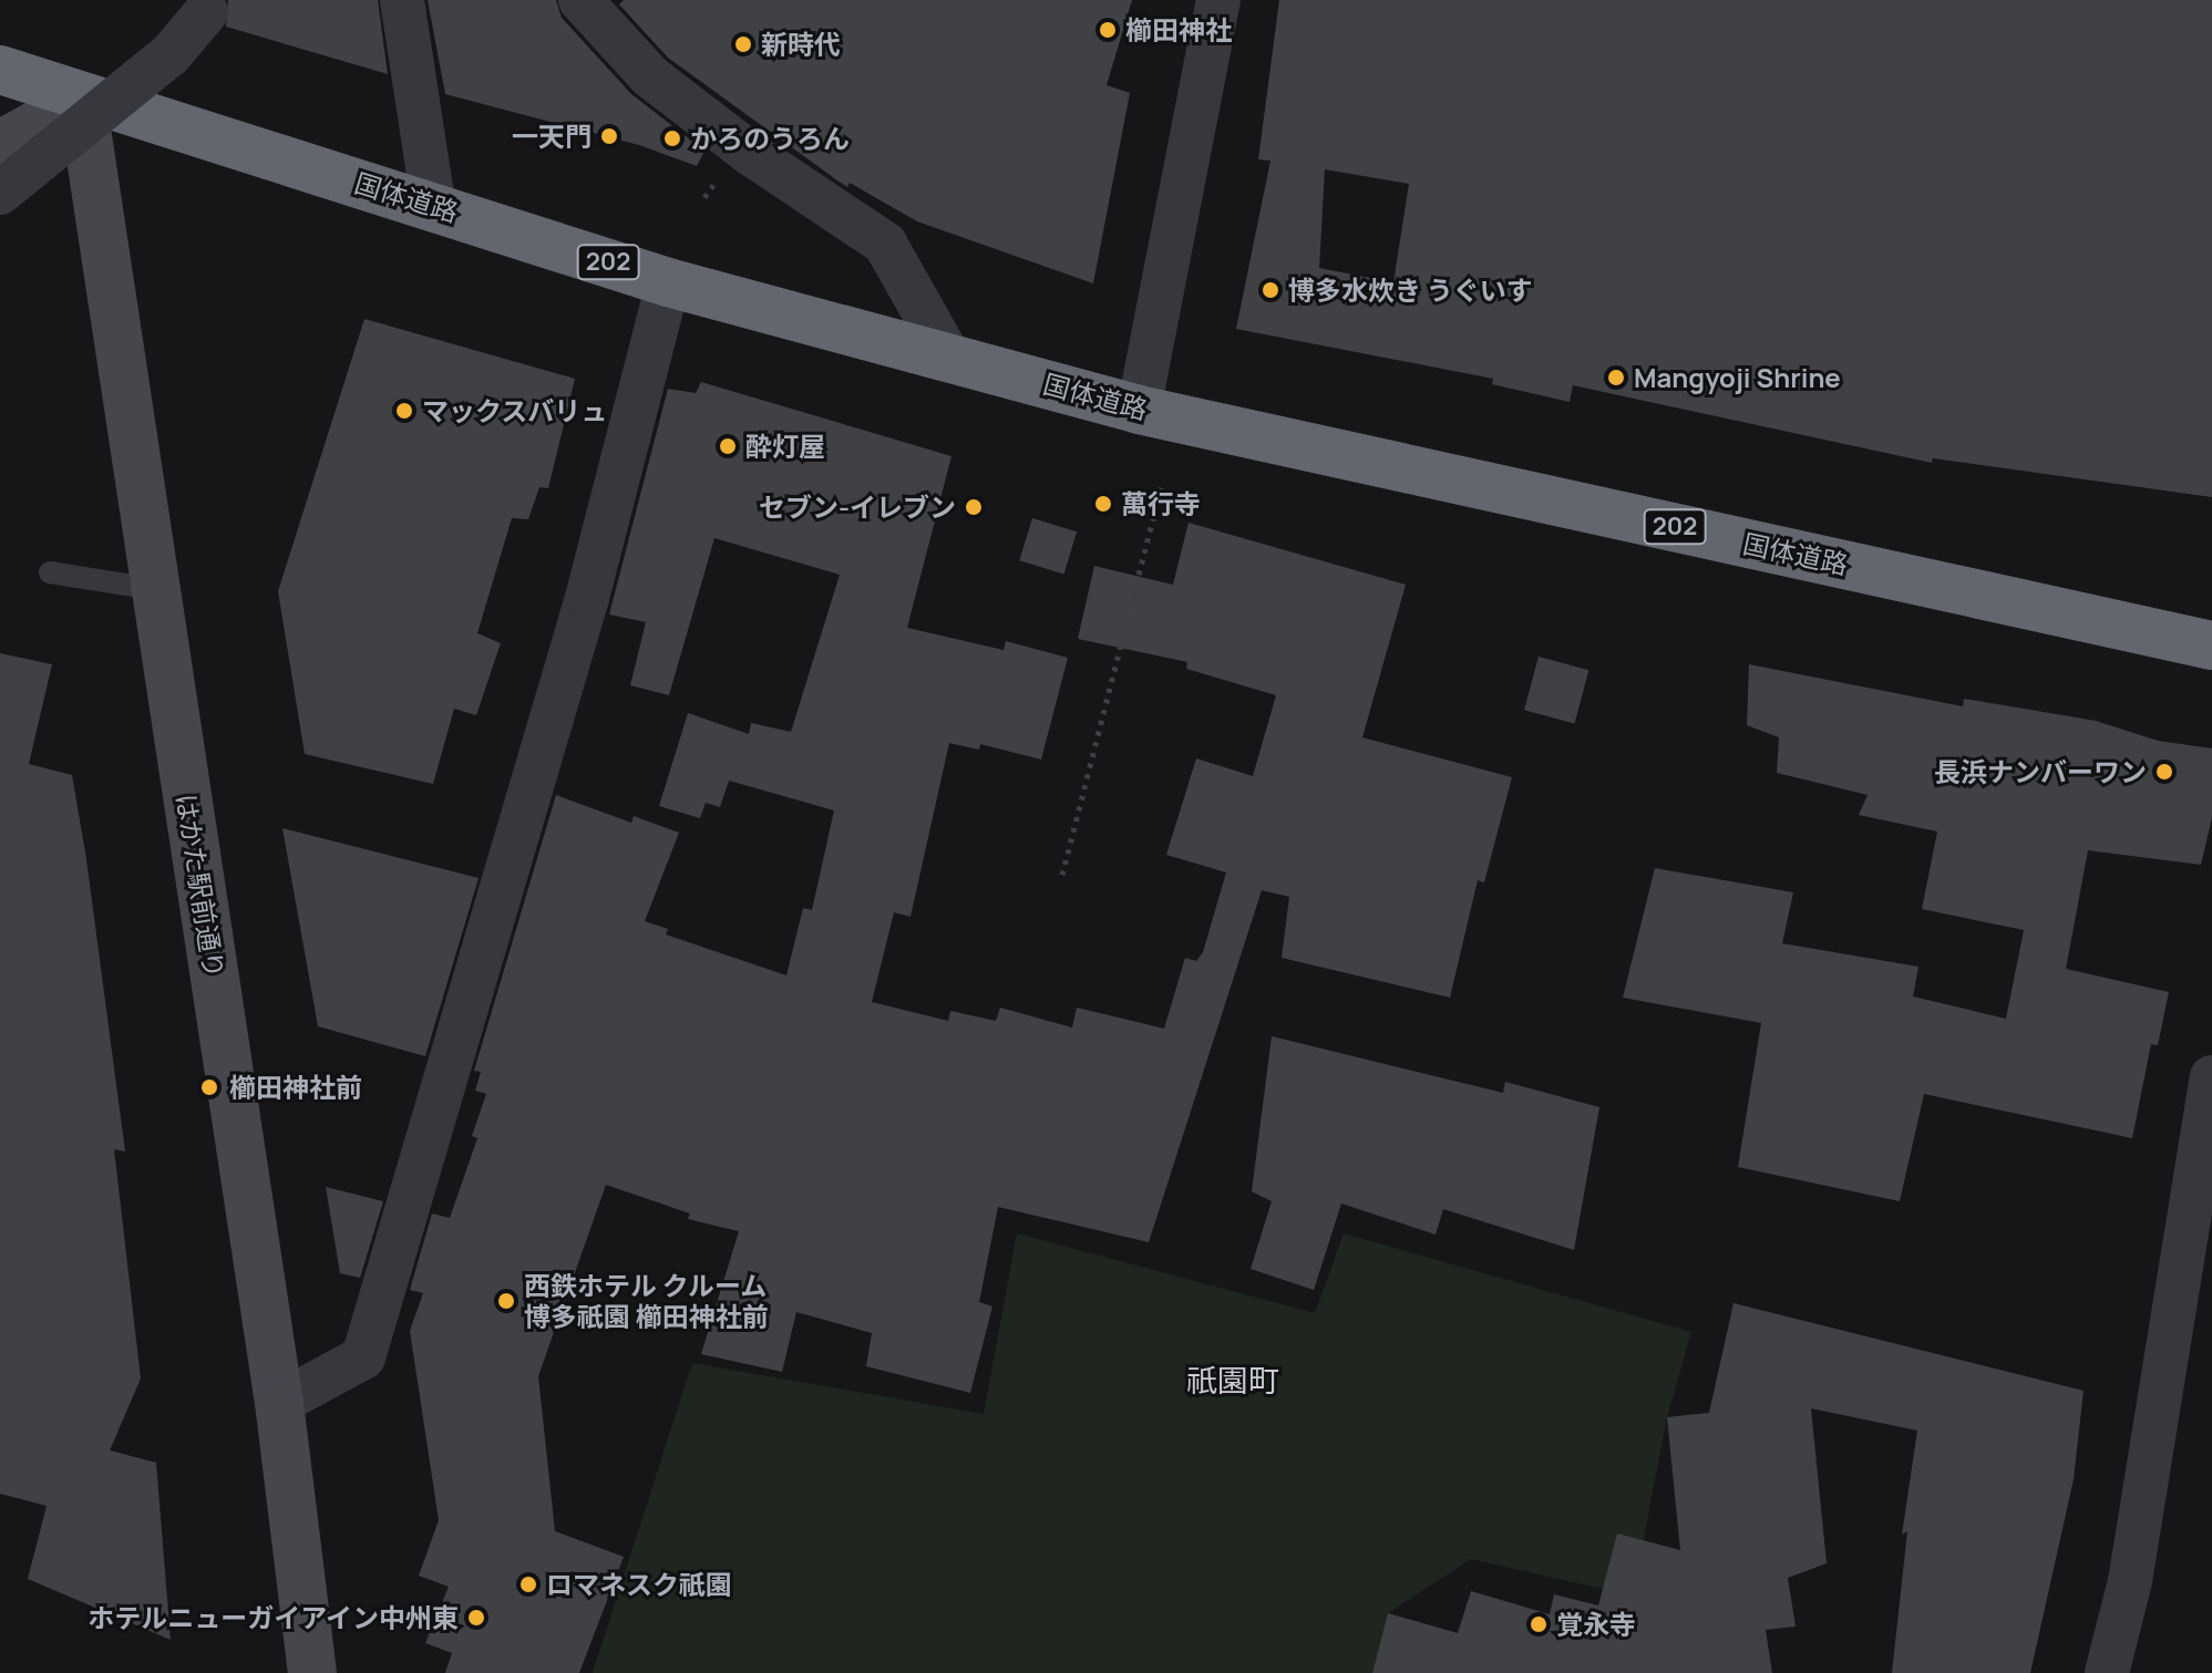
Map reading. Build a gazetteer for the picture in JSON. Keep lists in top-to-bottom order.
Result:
{
  "streets": {
    "highway": ["国体道路", "202"],
    "street": ["はかた駅前通り"]
  },
  "crossings": [
    ["国体道路", "はかた駅前通り"]
  ],
  "districts": ["祇園町"],
  "places": [
    "櫛田神社",
    "新時代",
    "一天門",
    "かろのうろん",
    "博多水炊き うぐいす",
    "Mangyoji Shrine",
    "マックスバリュ",
    "酔灯屋",
    "萬行寺",
    "セブン-イレブン",
    "長浜ナンバーワン",
    "櫛田神社前",
    "西鉄ホテル クルーム 博多祇園 櫛田神社前",
    "ロマネスク祇園",
    "ホテルニューガイアイン中州東",
    "覚永寺"
  ]
}
